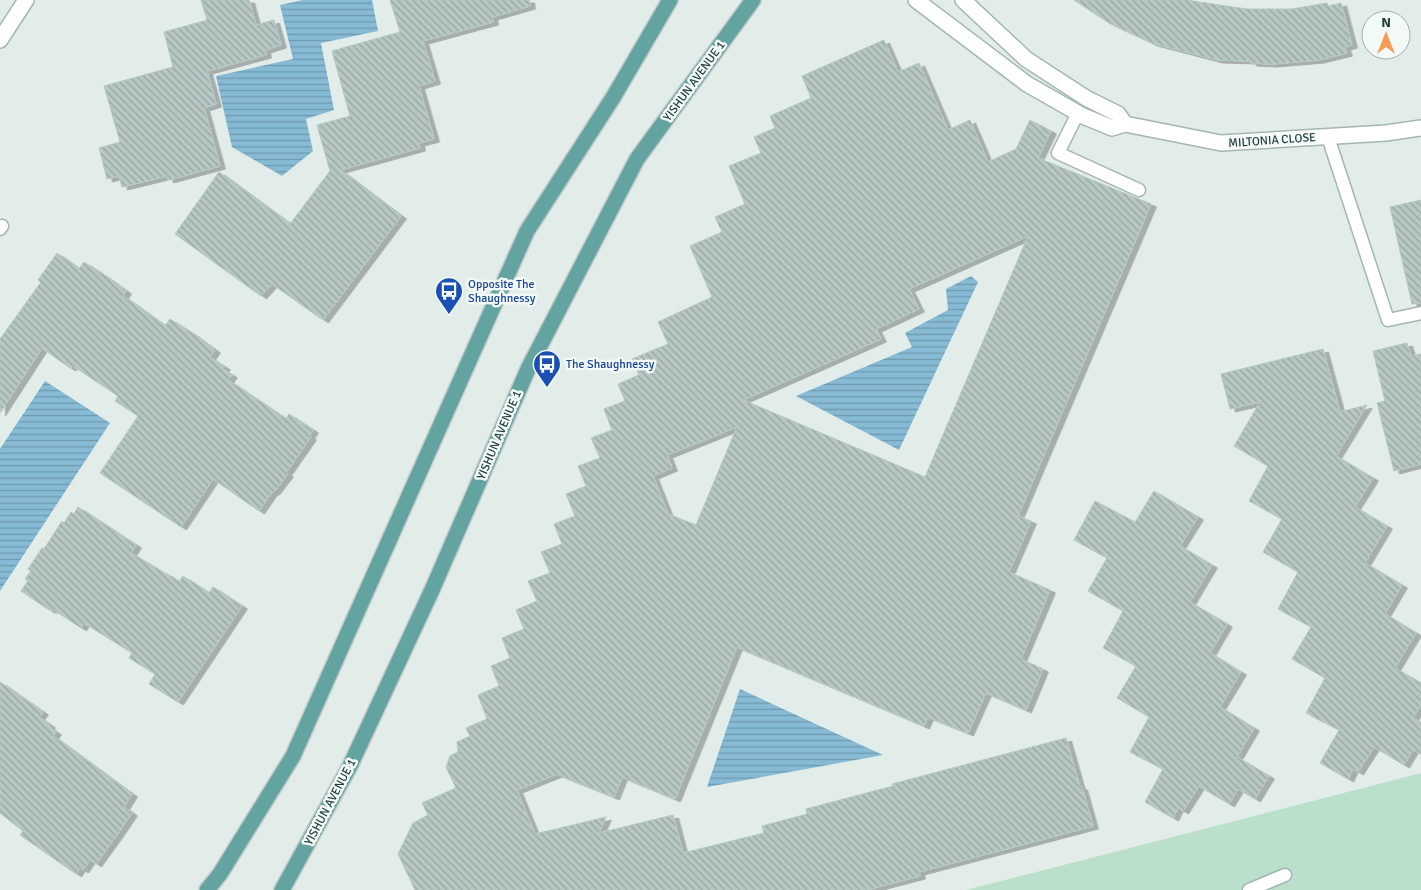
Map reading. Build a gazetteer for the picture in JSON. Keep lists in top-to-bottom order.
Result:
{
  "streets": {
    "main road": ["YISHUN AVENUE 1"],
    "street": ["MILTONIA CLOSE"]
  },
  "places": {
    "bus stop": ["Opposite The Shaughnessy", "The Shaughnessy"]
  },
  "north": "top"
}
